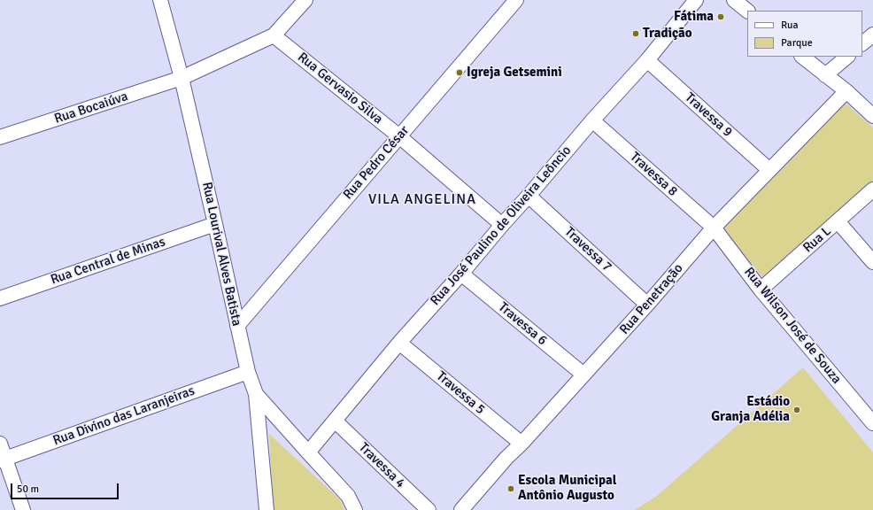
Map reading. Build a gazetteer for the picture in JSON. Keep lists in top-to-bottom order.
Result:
{
  "streets": {
    "street": [
      "Rua Gervasio Silva",
      "Rua Bocaiúva",
      "Travessa 9",
      "Rua Pedro César",
      "Travessa 8",
      "Rua José Paulino de Oliveira Leôncio",
      "Rua L",
      "Travessa 7",
      "Rua Lourival Alves Batista",
      "Rua Central de Minas",
      "Rua Penetração",
      "Travessa 6",
      "Rua Wilson José de Souza",
      "Travessa 5",
      "Rua Divino das Laranjeiras",
      "Travessa 4"
    ]
  },
  "crossings": [
    ["Rua Gervasio Silva", "Rua Bocaiúva"],
    ["Rua Gervasio Silva", "Rua Pedro César"],
    ["Rua Gervasio Silva", "Rua José Paulino de Oliveira Leôncio"],
    ["Rua Bocaiúva", "Rua Lourival Alves Batista"],
    ["Travessa 9", "Rua José Paulino de Oliveira Leôncio"],
    ["Travessa 9", "Rua Penetração"],
    ["Rua Pedro César", "Rua Lourival Alves Batista"],
    ["Travessa 8", "Rua José Paulino de Oliveira Leôncio"],
    ["Travessa 8", "Rua Penetração"],
    ["Travessa 8", "Rua Wilson José de Souza"],
    ["Rua José Paulino de Oliveira Leôncio", "Travessa 7"],
    ["Rua José Paulino de Oliveira Leôncio", "Travessa 6"],
    ["Rua José Paulino de Oliveira Leôncio", "Travessa 5"],
    ["Rua José Paulino de Oliveira Leôncio", "Travessa 4"],
    ["Rua L", "Rua Wilson José de Souza"],
    ["Travessa 7", "Rua Penetração"],
    ["Rua Lourival Alves Batista", "Rua Central de Minas"],
    ["Rua Lourival Alves Batista", "Rua Divino das Laranjeiras"],
    ["Rua Penetração", "Travessa 6"],
    ["Rua Penetração", "Rua Wilson José de Souza"],
    ["Rua Penetração", "Travessa 5"]
  ],
  "districts": ["VILA ANGELINA"],
  "places": [
    "Fátima",
    "Tradição",
    "Igreja Getsemini",
    "Estádio Granja Adélia",
    "Escola Municipal Antônio Augusto"
  ],
  "legend": ["Rua", "Parque"],
  "scale_bar": "50 m"
}
